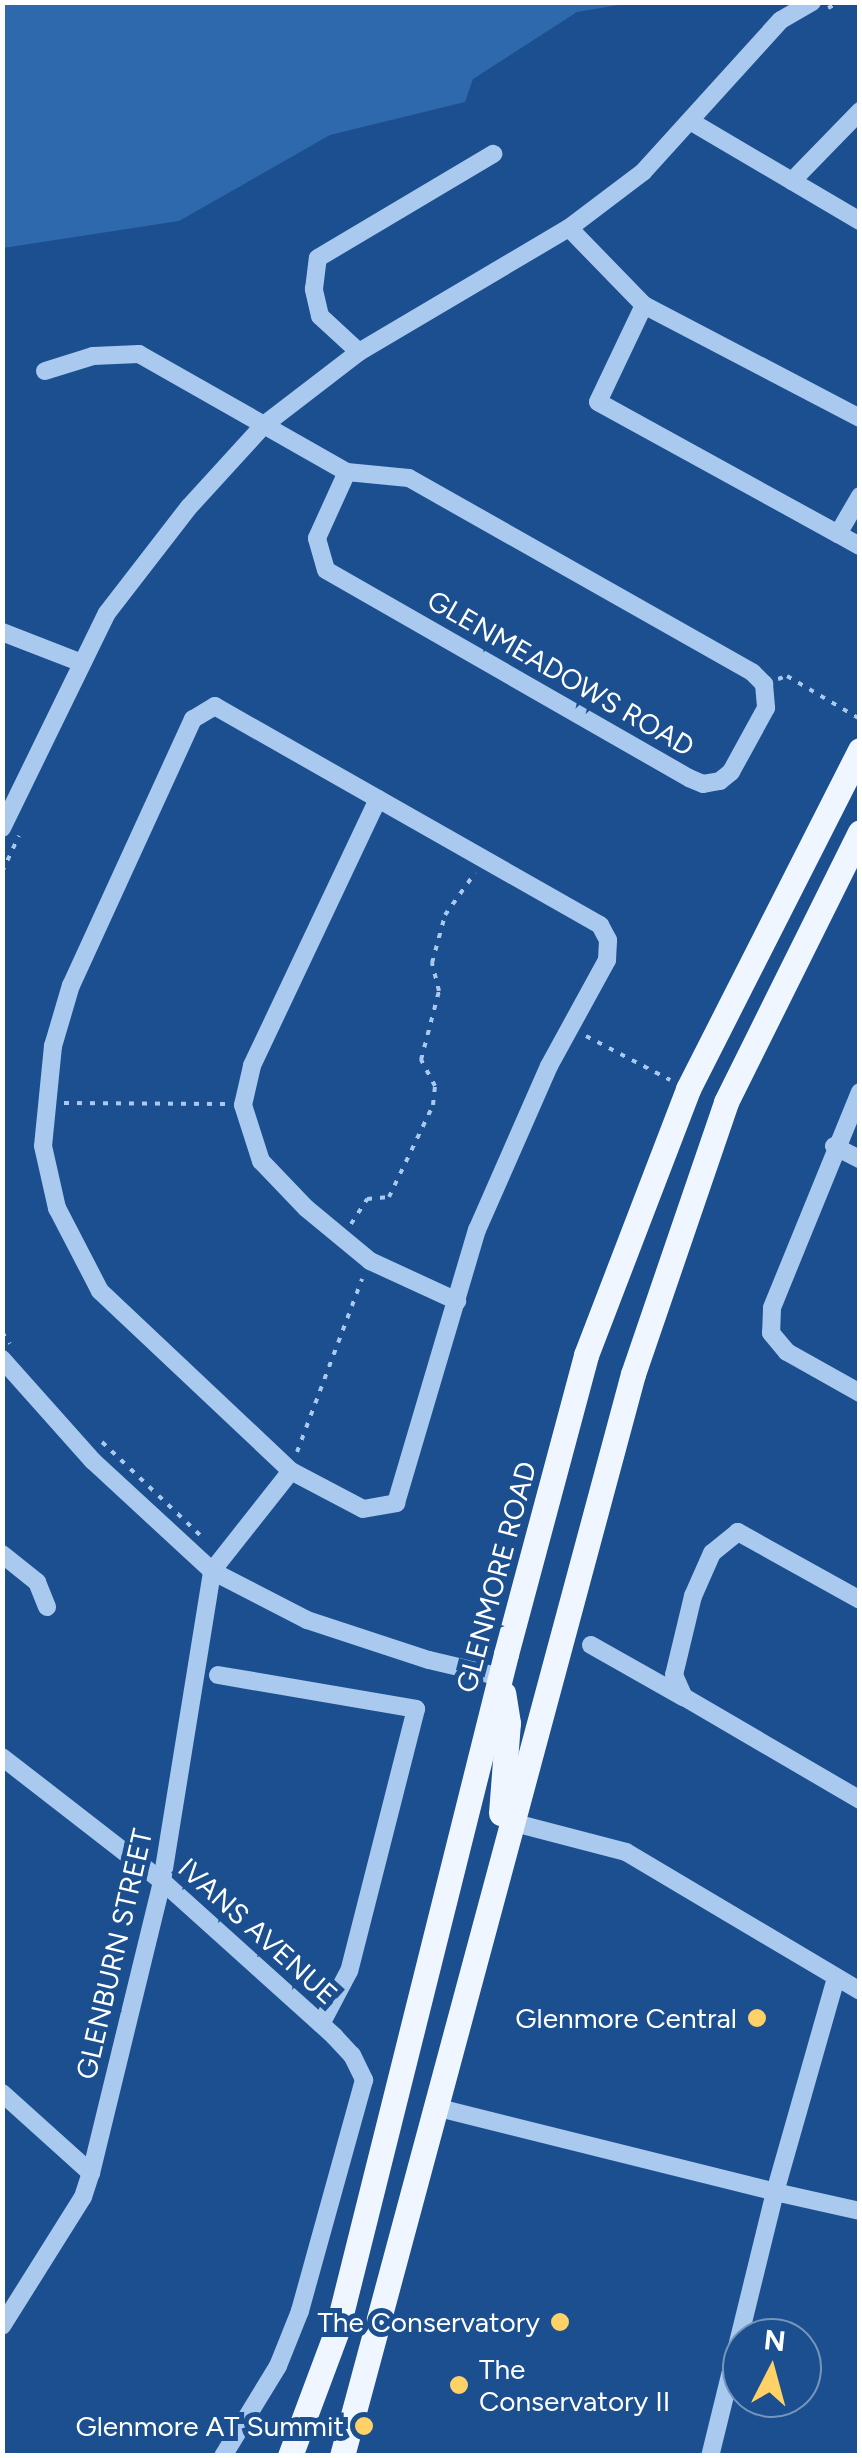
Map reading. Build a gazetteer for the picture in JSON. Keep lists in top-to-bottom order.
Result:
{
  "streets": {
    "main road": ["GLENMORE ROAD"],
    "street": ["GLENMEADOWS ROAD", "IVANS AVENUE", "GLENBURN STREET"]
  },
  "crossings": [
    ["IVANS AVENUE", "GLENBURN STREET"]
  ],
  "places": [
    "Glenmore Central",
    "The Conservatory",
    "The Conservatory II",
    "Glenmore AT Summit"
  ],
  "north": "top"
}
